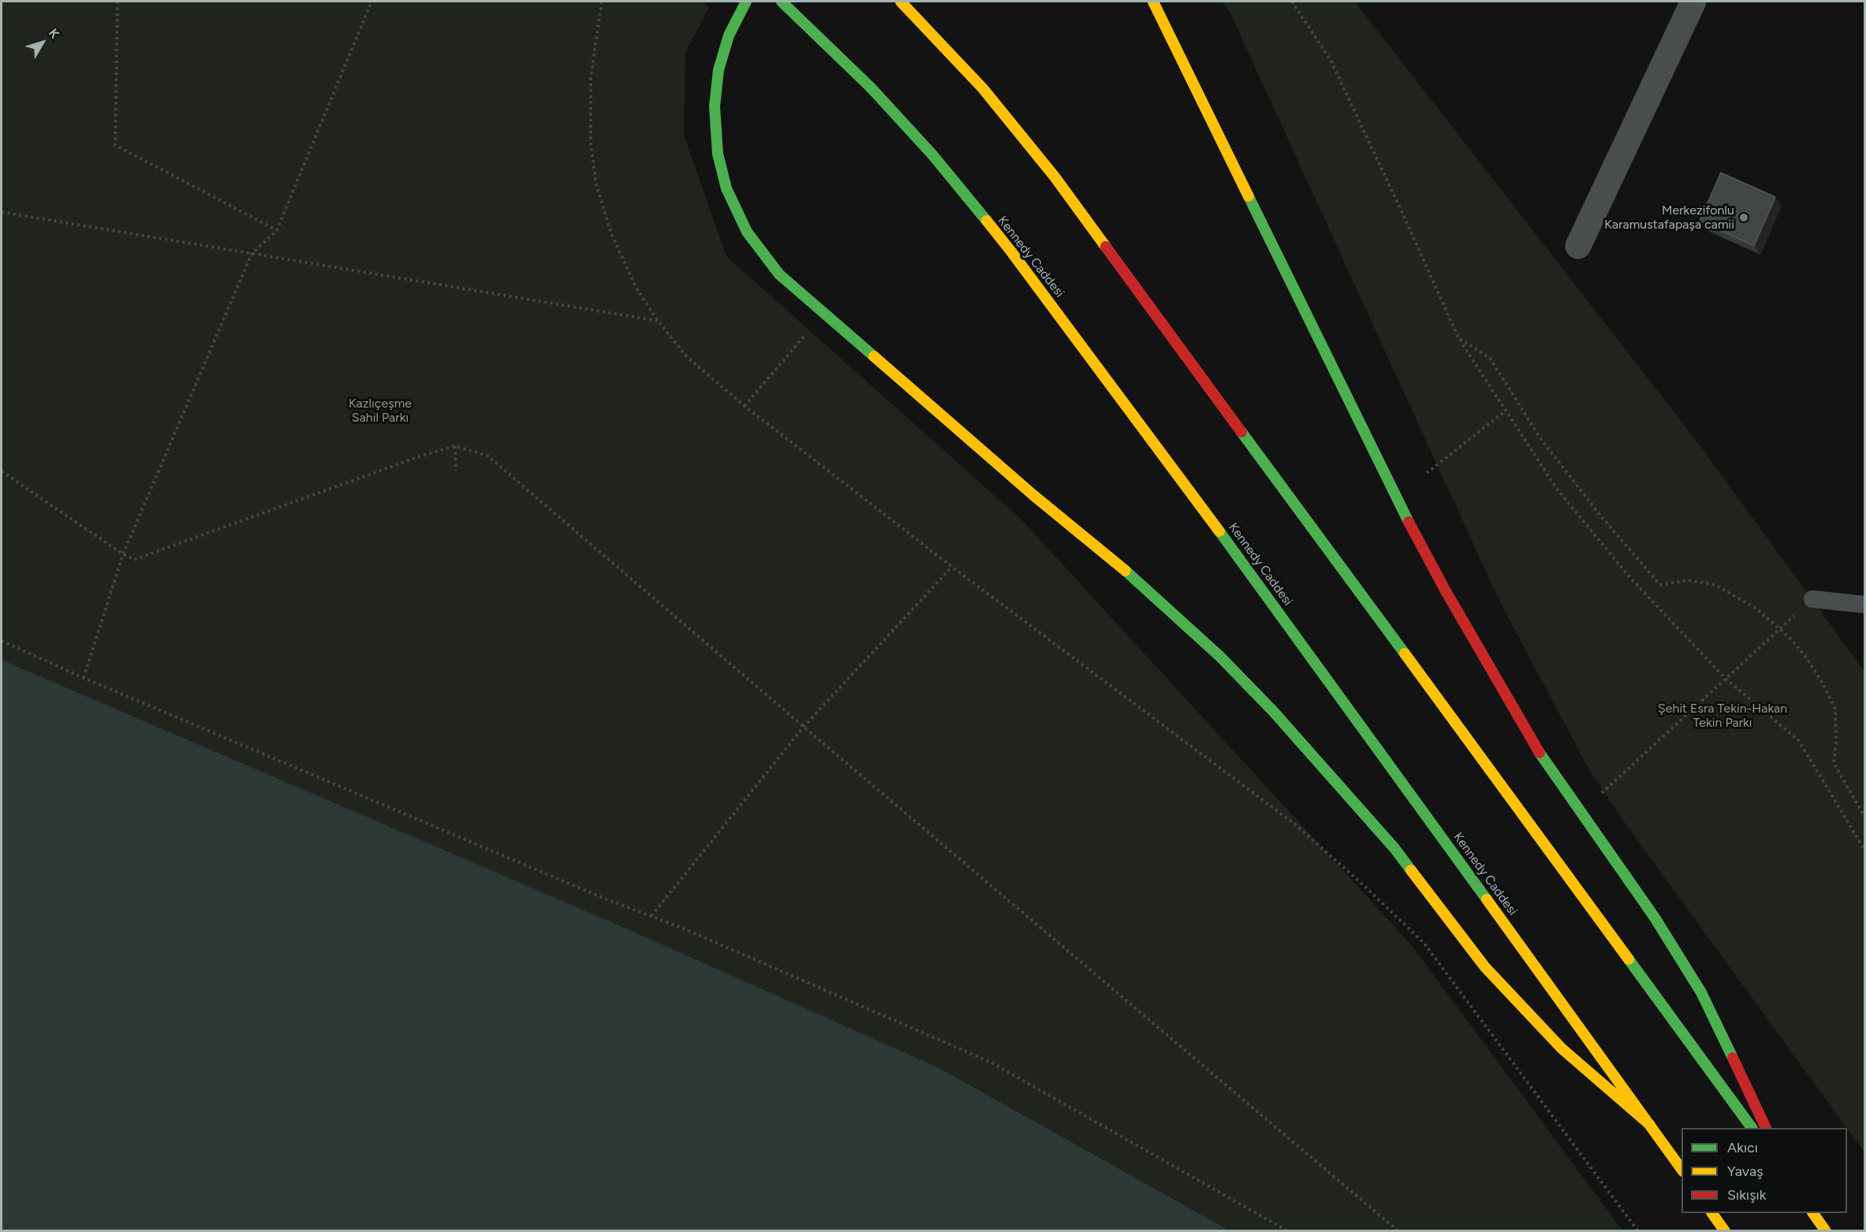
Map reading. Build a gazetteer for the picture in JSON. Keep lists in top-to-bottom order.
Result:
{
  "streets": {
    "highway": ["Kennedy Caddesi"]
  },
  "parks": ["Kazlıçeşme Sahil Parkı", "Şehit Esra Tekin-Hakan Tekin Parkı"],
  "places": ["Merkezifonlu Karamustafapaşa camii"],
  "legend": ["Akıcı", "Yavaş", "Sıkışık"],
  "north": "top right"
}
